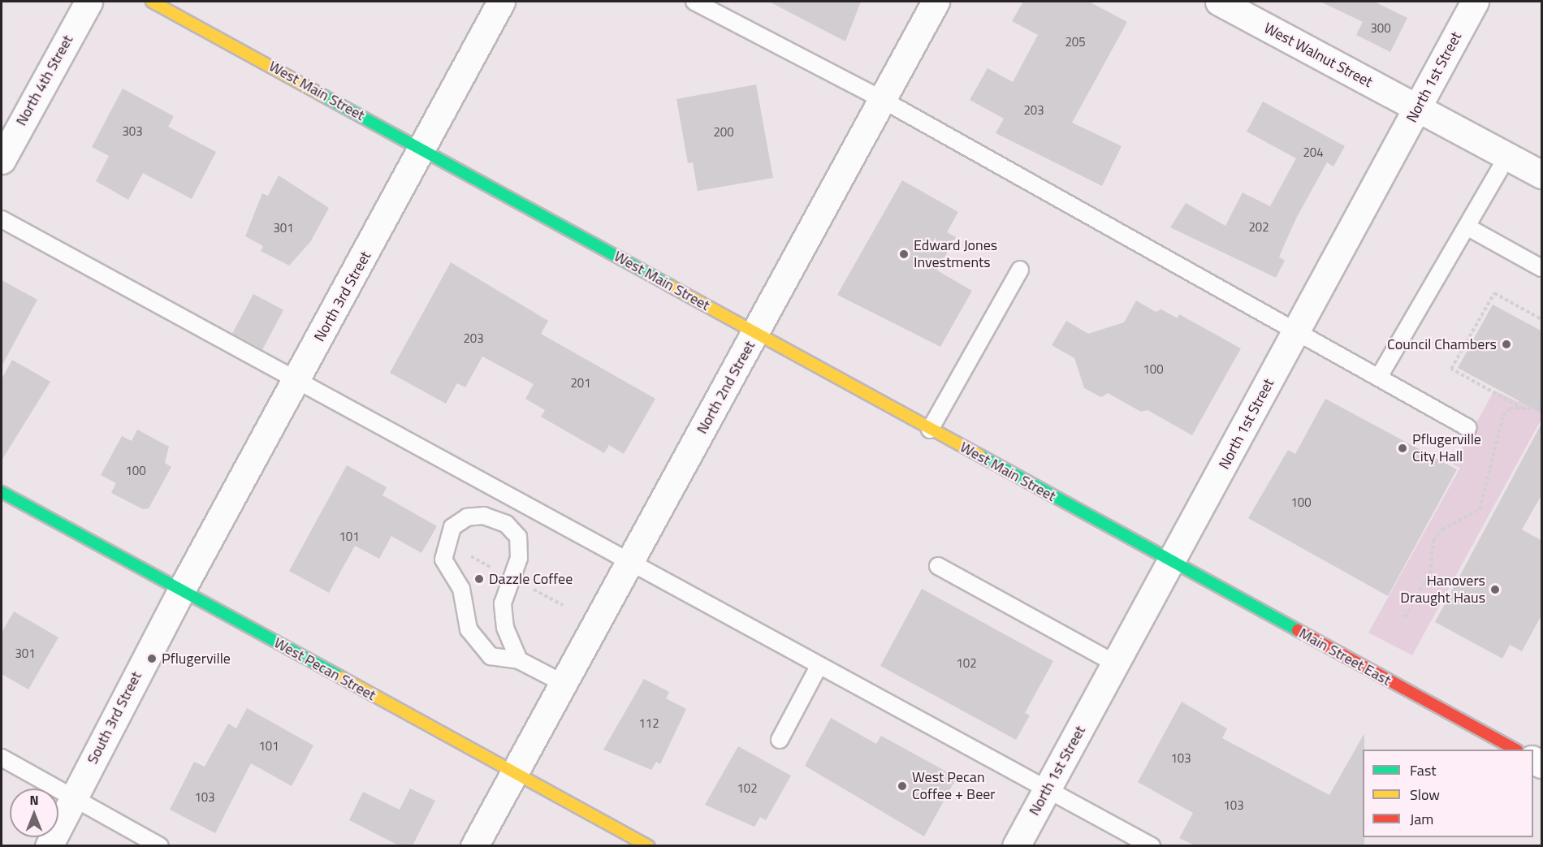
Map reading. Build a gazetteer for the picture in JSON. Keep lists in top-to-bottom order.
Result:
{
  "streets": {
    "street": [
      "West Walnut Street",
      "North 1st Street",
      "North 4th Street",
      "West Main Street",
      "North 3rd Street",
      "North 2nd Street",
      "Main Street East",
      "West Pecan Street",
      "South 3rd Street"
    ]
  },
  "crossings": [
    ["West Walnut Street", "North 1st Street"],
    ["North 1st Street", "West Main Street"],
    ["North 1st Street", "Main Street East"],
    ["West Main Street", "North 3rd Street"],
    ["West Main Street", "North 2nd Street"],
    ["West Main Street", "Main Street East"],
    ["North 3rd Street", "West Pecan Street"],
    ["North 3rd Street", "South 3rd Street"],
    ["North 2nd Street", "West Pecan Street"],
    ["West Pecan Street", "South 3rd Street"]
  ],
  "places": [
    "Edward Jones Investments",
    "Council Chambers",
    "Pflugerville City Hall",
    "Dazzle Coffee",
    "Hanovers Draught Haus",
    "Pflugerville",
    "West Pecan Coffee + Beer"
  ],
  "house_numbers": [
    "300",
    "205",
    "203",
    "303",
    "200",
    "204",
    "202",
    "301",
    "203",
    "100",
    "201",
    "100",
    "100",
    "101",
    "301",
    "102",
    "112",
    "101",
    "103",
    "102",
    "103",
    "103"
  ],
  "legend": ["Fast", "Slow", "Jam"],
  "north": "top"
}
